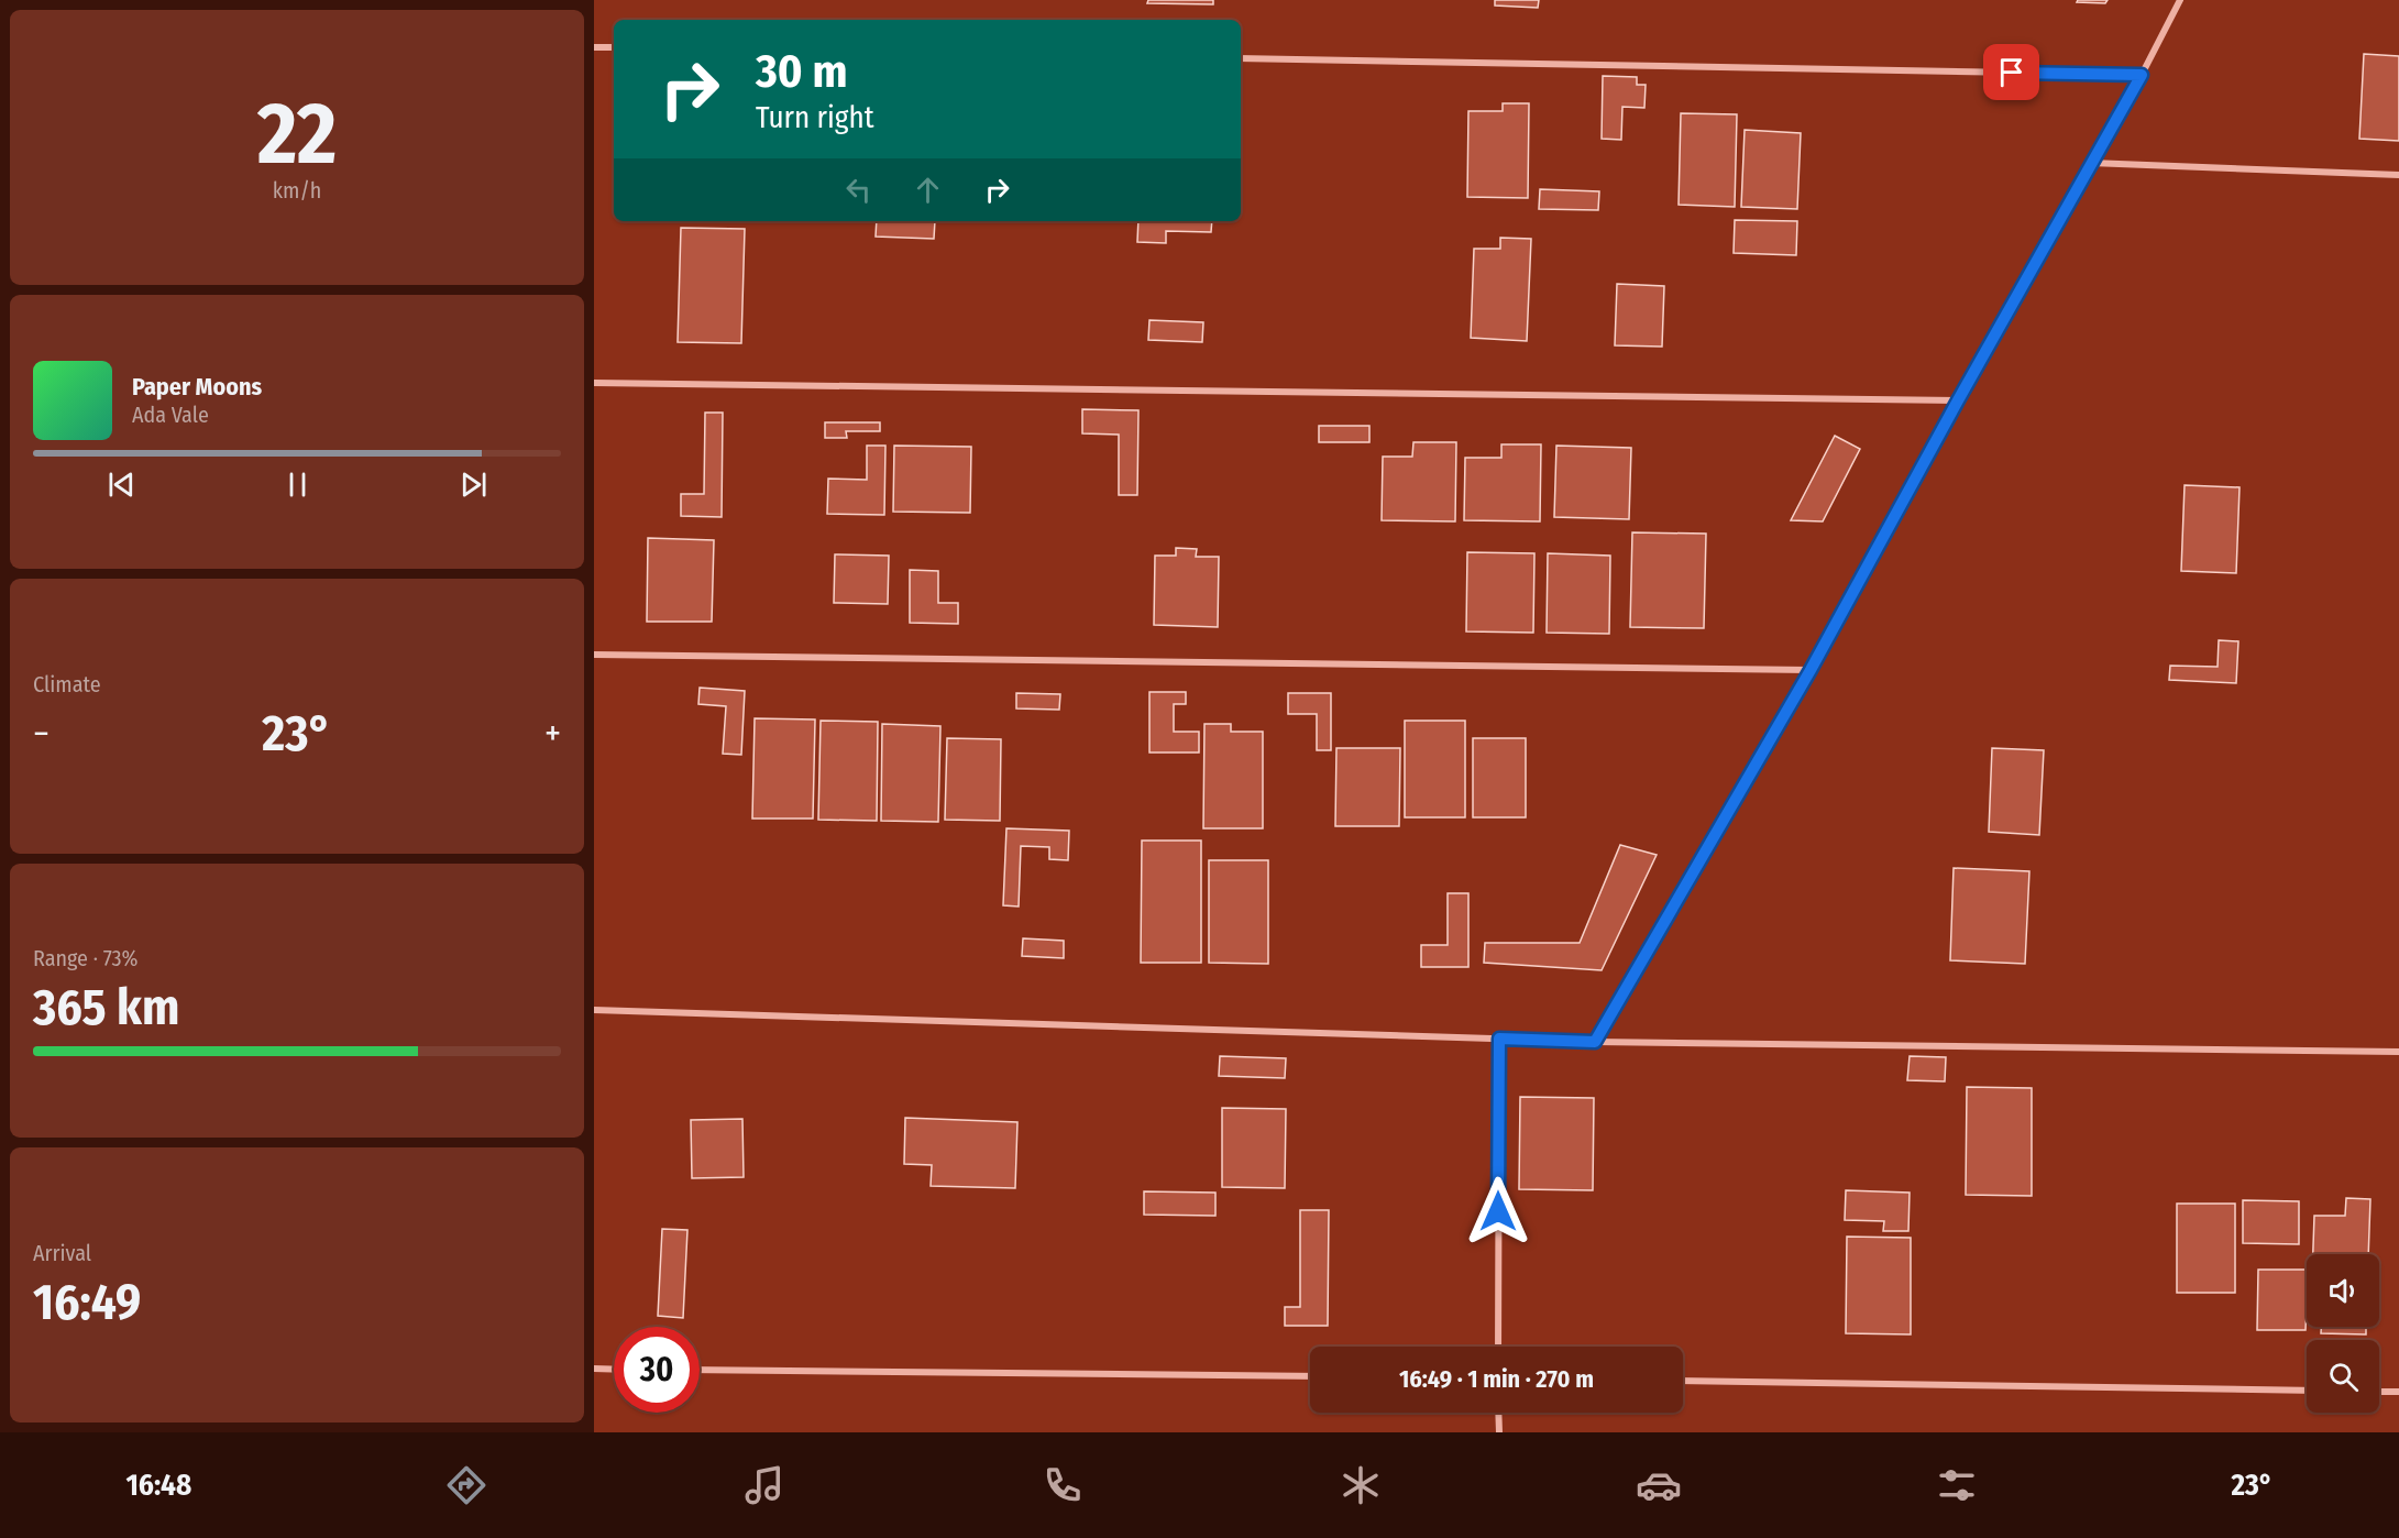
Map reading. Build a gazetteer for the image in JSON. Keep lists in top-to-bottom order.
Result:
{
  "page": {
    "tile": [
      ["22", "km/h"],
      "Climate",
      ["Range · 73%", "365 km"],
      ["Arrival", "16:49"]
    ],
    "turn": ["30 m", "Turn right"],
    "song": ["Paper Moons", "Ada Vale"],
    "heat": ["−", "23°", "+"],
    "limit": "30",
    "trip": "16:49 · 1 min · 270 m",
    "tabs": ["16:48", "23°"]
  }
}
